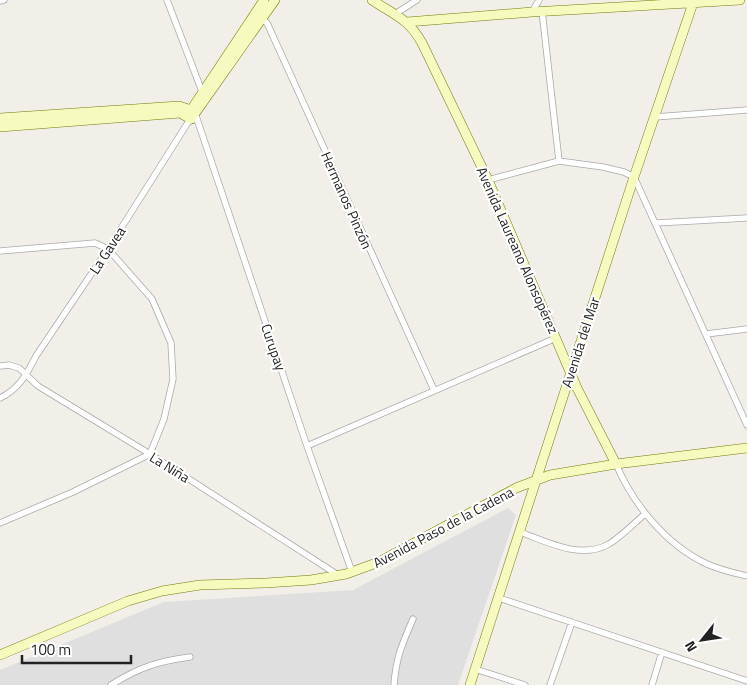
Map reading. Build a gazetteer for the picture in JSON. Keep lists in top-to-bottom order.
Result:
{
  "streets": {
    "street": [
      "Hermanos Pinzón",
      "La Gavea",
      "Avenida Laureano Alonsopérez",
      "Avenida del Mar",
      "Curupay",
      "La Niña",
      "Avenida Paso de la Cadena"
    ]
  },
  "crossings": [
    ["Hermanos Pinzón", "La Gavea"],
    ["La Gavea", "Curupay"],
    ["La Gavea", "La Niña"],
    ["Avenida Laureano Alonsopérez", "Avenida del Mar"],
    ["Avenida Laureano Alonsopérez", "Avenida Paso de la Cadena"],
    ["Avenida del Mar", "Avenida Paso de la Cadena"],
    ["Curupay", "Avenida Paso de la Cadena"],
    ["La Niña", "Avenida Paso de la Cadena"]
  ],
  "scale_bar": "100 m",
  "north": "bottom left"
}
